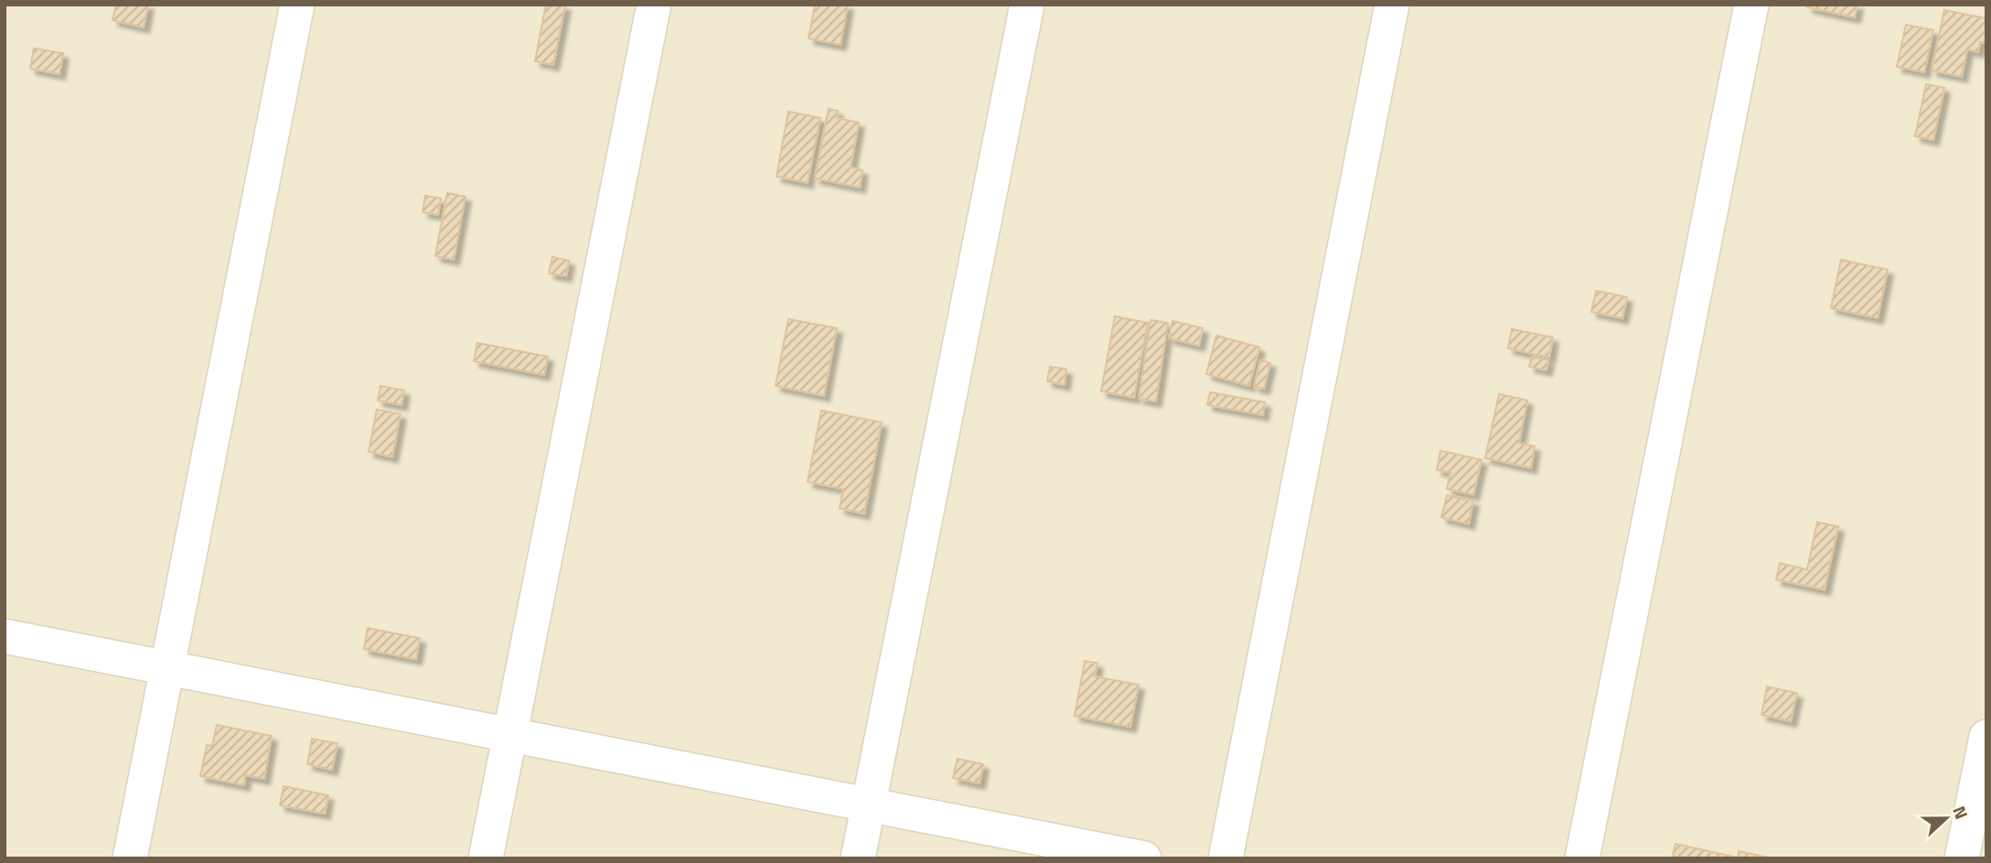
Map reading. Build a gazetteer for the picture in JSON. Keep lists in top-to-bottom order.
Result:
{
  "north": "right"
}
